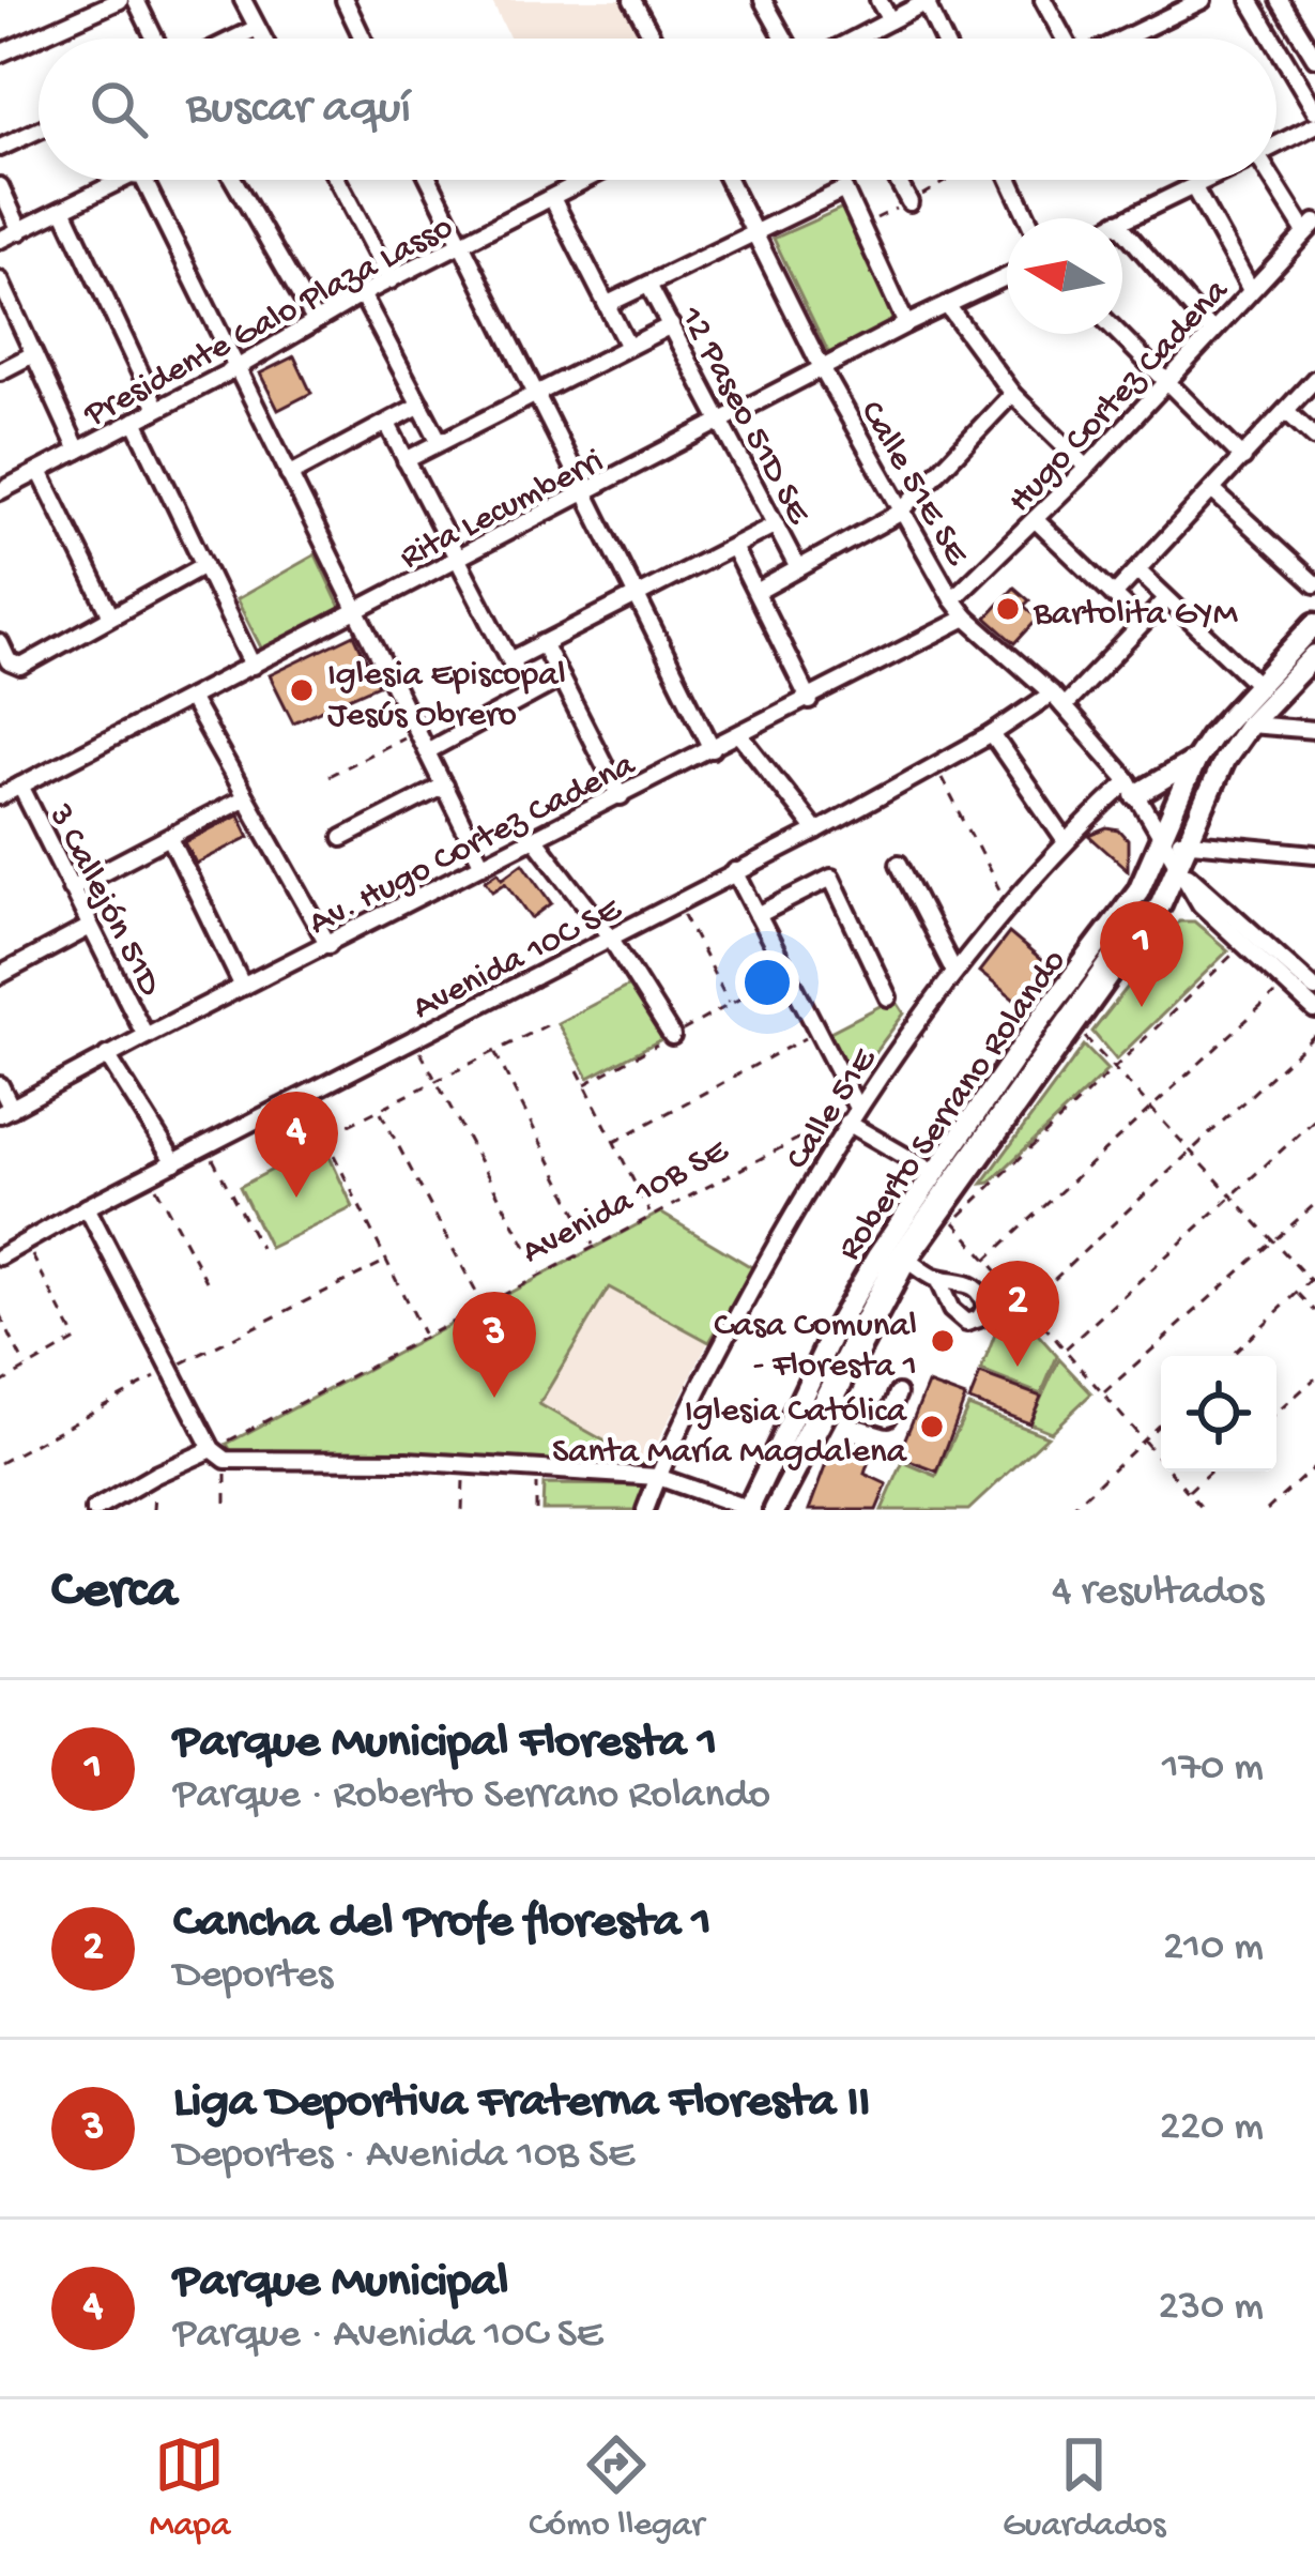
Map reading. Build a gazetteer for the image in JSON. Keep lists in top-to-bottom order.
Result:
{
  "streets": {
    "main road": ["Roberto Serrano Rolando"],
    "street": [
      "Presidente Galo Plaza Lasso",
      "Hugo Cortez Cadena",
      "12 Paseo 51D SE",
      "Calle 51E SE",
      "Rita Lecumberri",
      "Av. Hugo Cortez Cadena",
      "3 Callejón 51D",
      "Avenida 10C SE",
      "Calle 51E"
    ],
    "path": ["Avenida 10B SE"]
  },
  "crossings": [
    ["Hugo Cortez Cadena", "Calle 51E SE"],
    ["12 Paseo 51D SE", "Rita Lecumberri"],
    ["Calle 51E SE", "Rita Lecumberri"],
    ["Calle 51E SE", "Av. Hugo Cortez Cadena"],
    ["Calle 51E SE", "Avenida 10C SE"],
    ["Calle 51E SE", "Roberto Serrano Rolando"],
    ["Calle 51E SE", "Calle 51E"],
    ["Rita Lecumberri", "3 Callejón 51D"],
    ["Av. Hugo Cortez Cadena", "3 Callejón 51D"],
    ["Calle 51E", "Avenida 10B SE"]
  ],
  "places": [
    "Bartolita GYM",
    "Iglesia Episcopal Jesús Obrero",
    "Casa Comunal - Floresta 1",
    "Iglesia Católica Santa María Magdalena"
  ],
  "north": "left",
  "page": {
    "search": "Buscar aquí",
    "pins": [
      "1",
      "4",
      "2",
      "3"
    ],
    "heading": ["Cerca", "4 resultados"],
    "list": [
      {
        "mark": "1",
        "name": "Parque Municipal Floresta 1",
        "note": "Parque · Roberto Serrano Rolando",
        "value": "170 m"
      },
      {
        "mark": "2",
        "name": "Cancha del Profe floresta 1",
        "note": "Deportes",
        "value": "210 m"
      },
      {
        "mark": "3",
        "name": "Liga Deportiva Fraterna Floresta II",
        "note": "Deportes · Avenida 10B SE",
        "value": "220 m"
      },
      {
        "mark": "4",
        "name": "Parque Municipal",
        "note": "Parque · Avenida 10C SE",
        "value": "230 m"
      }
    ],
    "nav": ["Mapa", "Cómo llegar", "Guardados"]
  }
}
